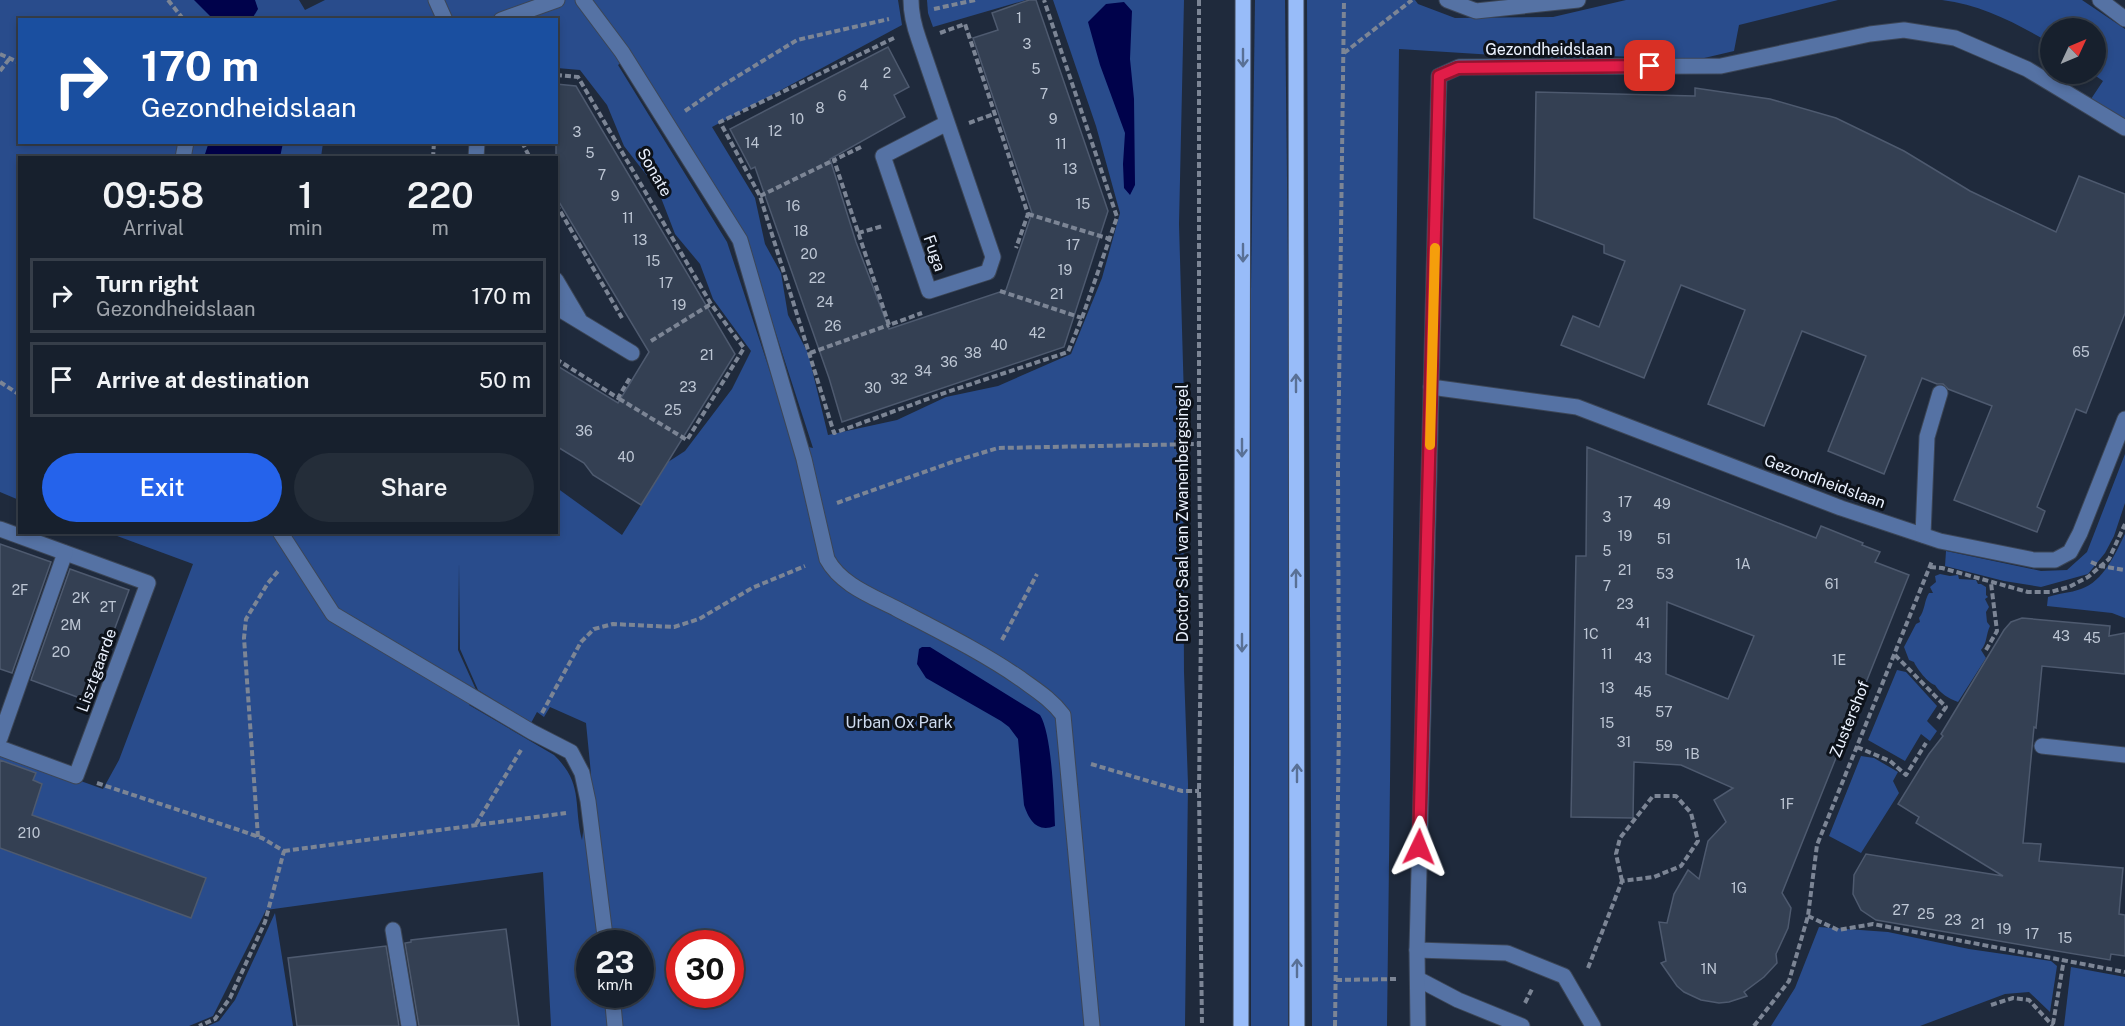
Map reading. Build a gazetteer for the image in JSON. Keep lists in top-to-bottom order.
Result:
{
  "streets": {
    "street": ["Gezondheidslaan", "Fuga", "Lisztgaarde"],
    "path": ["Sonate", "Doctor Saal van Zwanenbergsingel", "Zustershof"]
  },
  "crossings": [
    ["Gezondheidslaan", "Zustershof"]
  ],
  "parks": ["Urban Ox Park"],
  "house_numbers": [
    "1",
    "3",
    "5",
    "2",
    "4",
    "7",
    "6",
    "8",
    "10",
    "9",
    "12",
    "3",
    "14",
    "11",
    "5",
    "13",
    "7",
    "9",
    "15",
    "16",
    "11",
    "18",
    "13",
    "17",
    "20",
    "15",
    "19",
    "22",
    "17",
    "21",
    "24",
    "19",
    "26",
    "42",
    "40",
    "65",
    "38",
    "21",
    "36",
    "34",
    "32",
    "23",
    "30",
    "25",
    "36",
    "40",
    "17",
    "49",
    "3",
    "19",
    "51",
    "5",
    "1A",
    "21",
    "53",
    "61",
    "7",
    "2F",
    "2K",
    "23",
    "2T",
    "41",
    "2M",
    "1C",
    "43",
    "45",
    "2O",
    "11",
    "43",
    "1E",
    "13",
    "45",
    "57",
    "15",
    "31",
    "59",
    "1B",
    "1F",
    "210",
    "1G",
    "27",
    "25",
    "23",
    "21",
    "19",
    "17",
    "15",
    "1N"
  ],
  "north": "top right",
  "page": {
    "turn": ["170 m", "Gezondheidslaan"],
    "eta": [
      "09:58",
      "Arrival",
      "1",
      "min",
      "220",
      "m"
    ],
    "list": [
      {
        "name": "Turn right",
        "note": "Gezondheidslaan",
        "value": "170 m"
      },
      {
        "name": "Arrive at destination",
        "value": "50 m"
      }
    ],
    "buttons": ["Exit", "Share"],
    "speed": "23 km/h",
    "limit": "30"
  }
}
